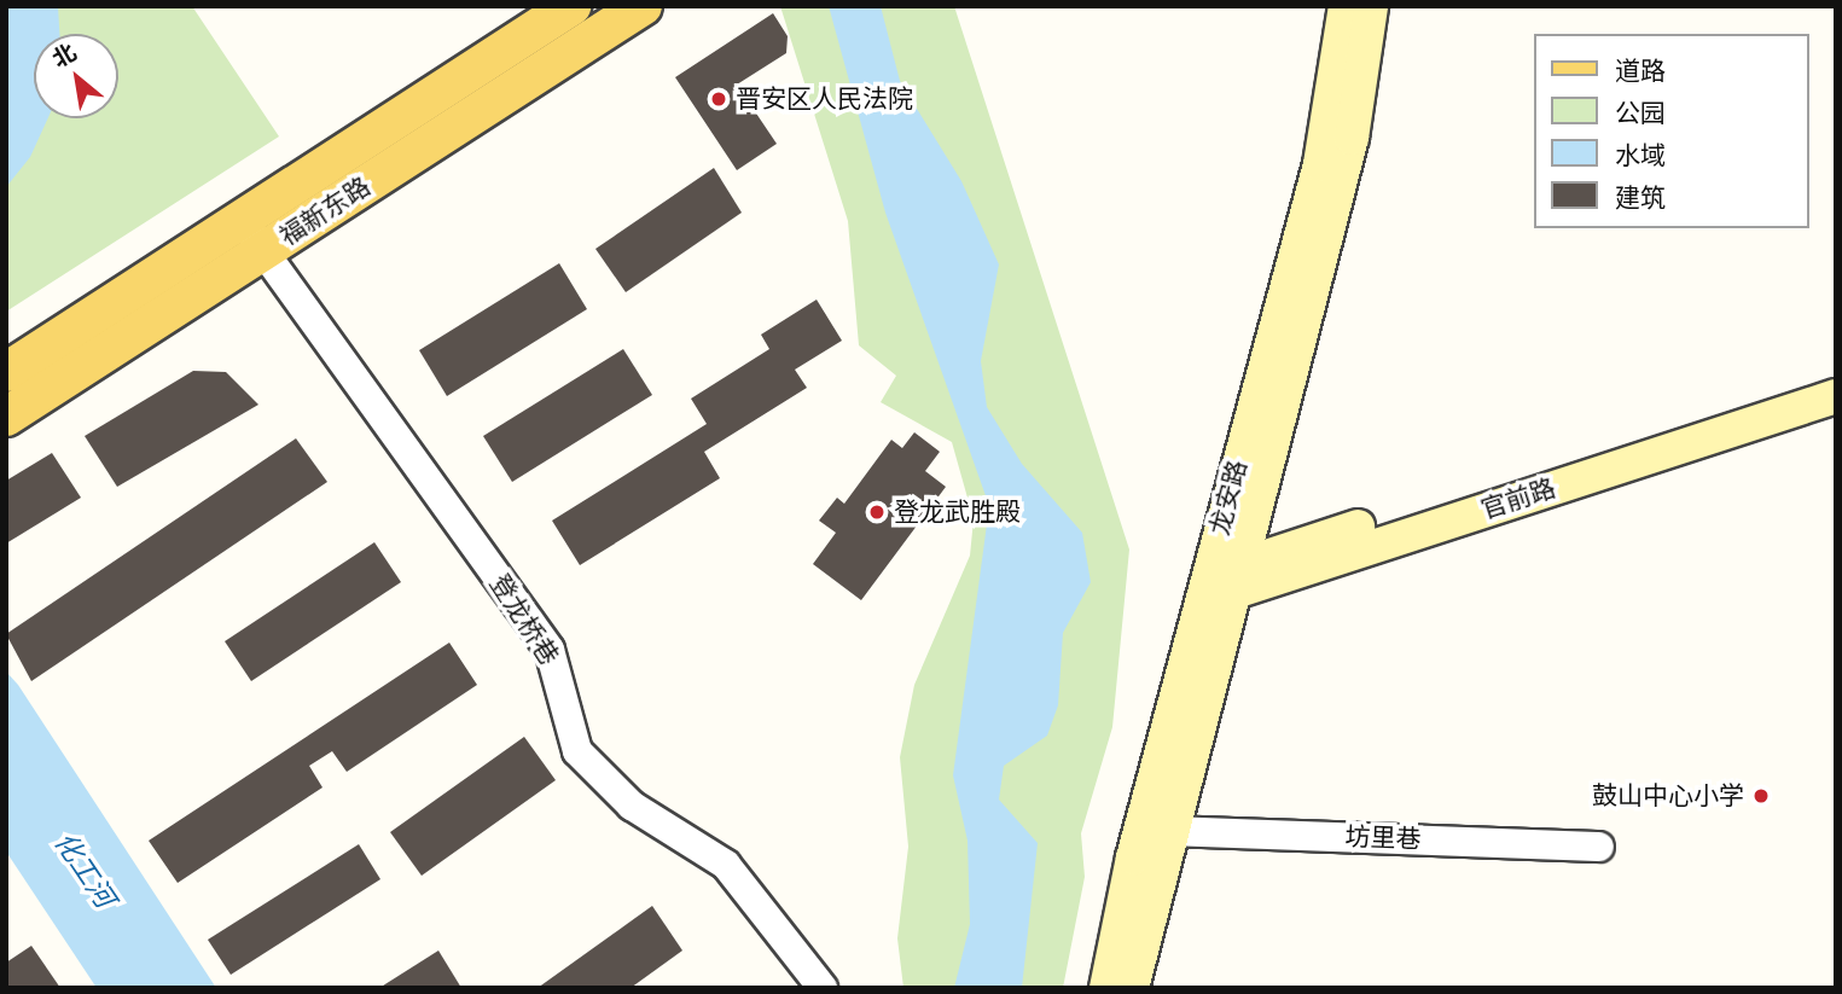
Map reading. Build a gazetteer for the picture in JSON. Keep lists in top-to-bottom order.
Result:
{
  "streets": {
    "main road": ["福新东路", "龙安路", "官前路"],
    "street": ["登龙桥巷", "坊里巷"]
  },
  "crossings": [
    ["福新东路", "登龙桥巷"],
    ["龙安路", "官前路"],
    ["龙安路", "坊里巷"]
  ],
  "water": ["化工河"],
  "places": ["晋安区人民法院", "登龙武胜殿", "鼓山中心小学"],
  "legend": [
    "道路",
    "公园",
    "水域",
    "建筑"
  ],
  "north": "top left"
}
